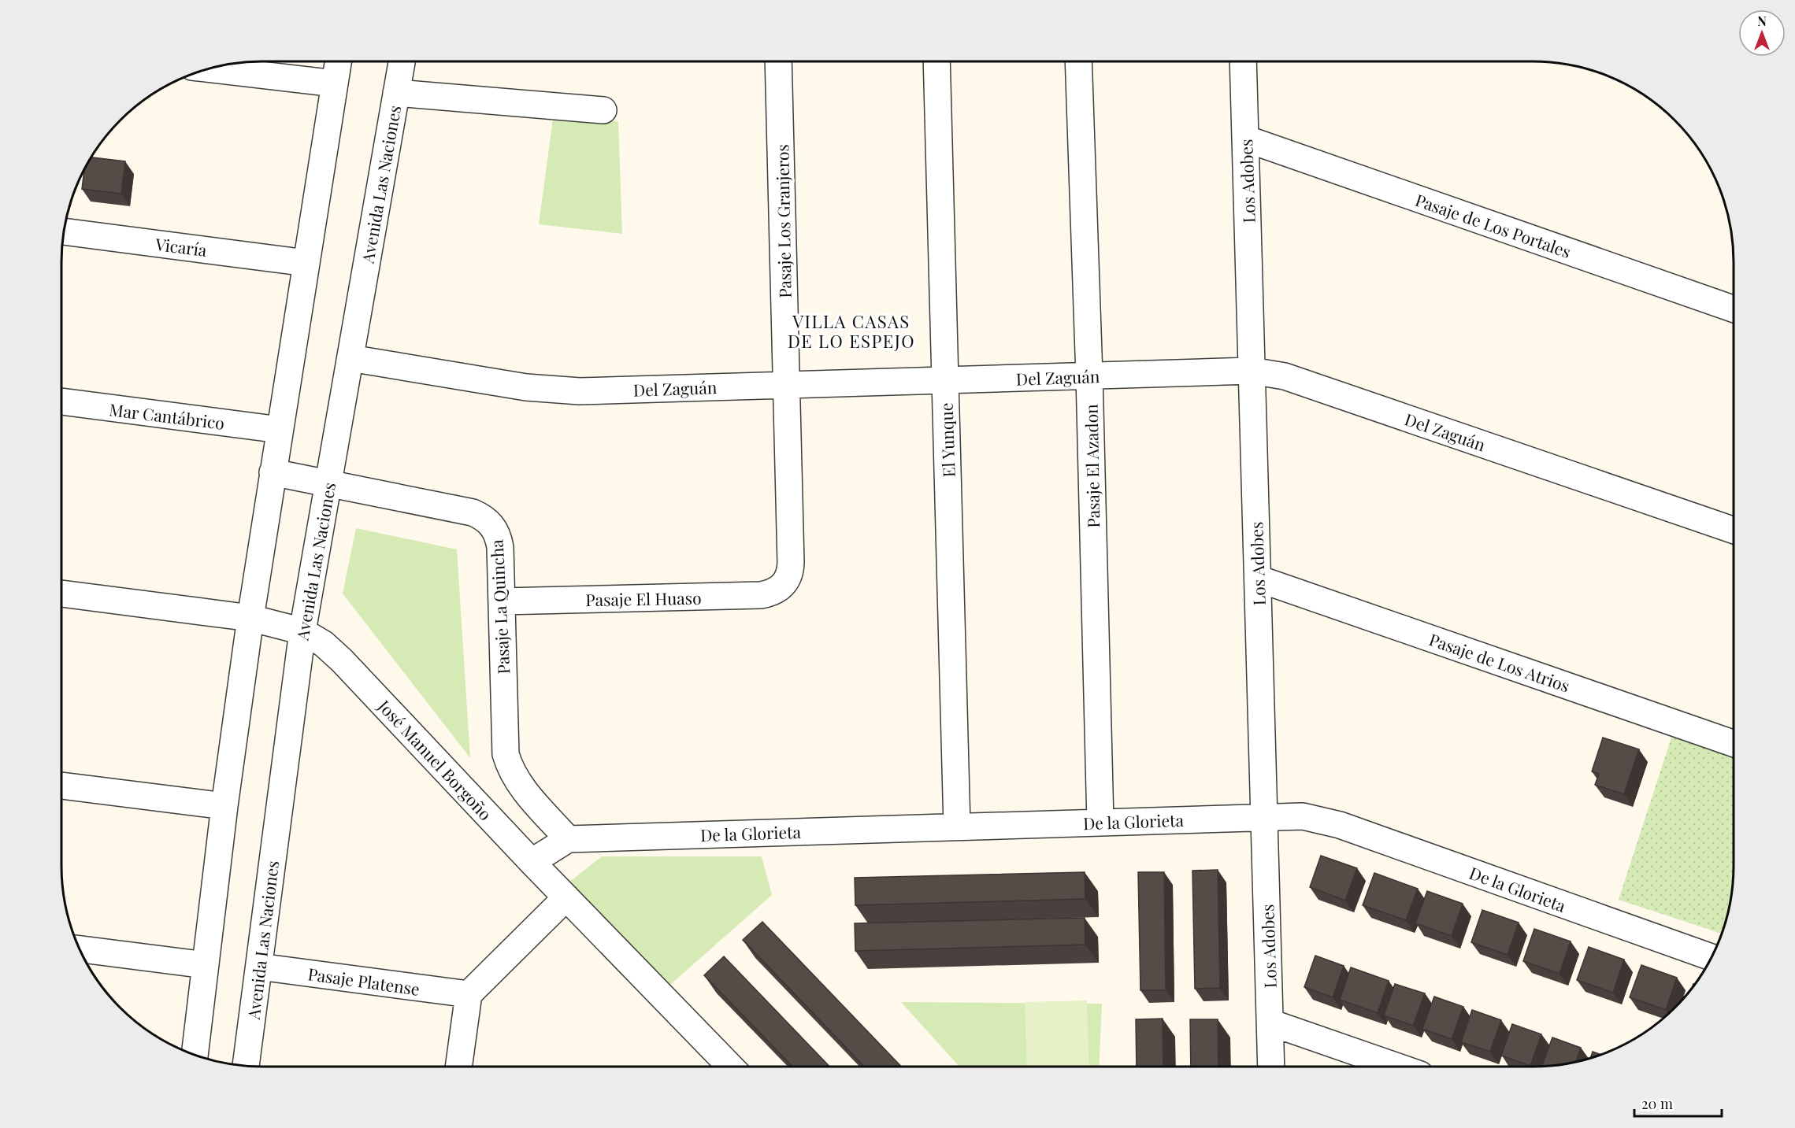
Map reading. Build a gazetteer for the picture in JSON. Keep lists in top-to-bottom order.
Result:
{
  "streets": {
    "street": [
      "Los Adobes",
      "Avenida Las Naciones",
      "Pasaje Los Granjeros",
      "Pasaje de Los Portales",
      "Vicaría",
      "Del Zaguán",
      "Mar Cantábrico",
      "El Yunque",
      "Pasaje El Azadon",
      "Pasaje El Huaso",
      "Pasaje La Quincha",
      "Pasaje de Los Atrios",
      "José Manuel Borgoño",
      "De la Glorieta",
      "Pasaje Platense"
    ]
  },
  "crossings": [
    ["Los Adobes", "Pasaje de Los Portales"],
    ["Los Adobes", "Del Zaguán"],
    ["Los Adobes", "Pasaje de Los Atrios"],
    ["Los Adobes", "De la Glorieta"],
    ["Avenida Las Naciones", "Del Zaguán"],
    ["Avenida Las Naciones", "Pasaje La Quincha"],
    ["Avenida Las Naciones", "José Manuel Borgoño"],
    ["Avenida Las Naciones", "Pasaje Platense"],
    ["Pasaje Los Granjeros", "Del Zaguán"],
    ["Pasaje Los Granjeros", "Pasaje El Huaso"],
    ["Del Zaguán", "El Yunque"],
    ["Del Zaguán", "Pasaje El Azadon"],
    ["El Yunque", "De la Glorieta"],
    ["Pasaje El Azadon", "De la Glorieta"],
    ["Pasaje El Huaso", "Pasaje La Quincha"],
    ["Pasaje La Quincha", "De la Glorieta"]
  ],
  "districts": ["VILLA CASAS DE LO ESPEJO"],
  "scale_bar": "20 m",
  "north": "top"
}
